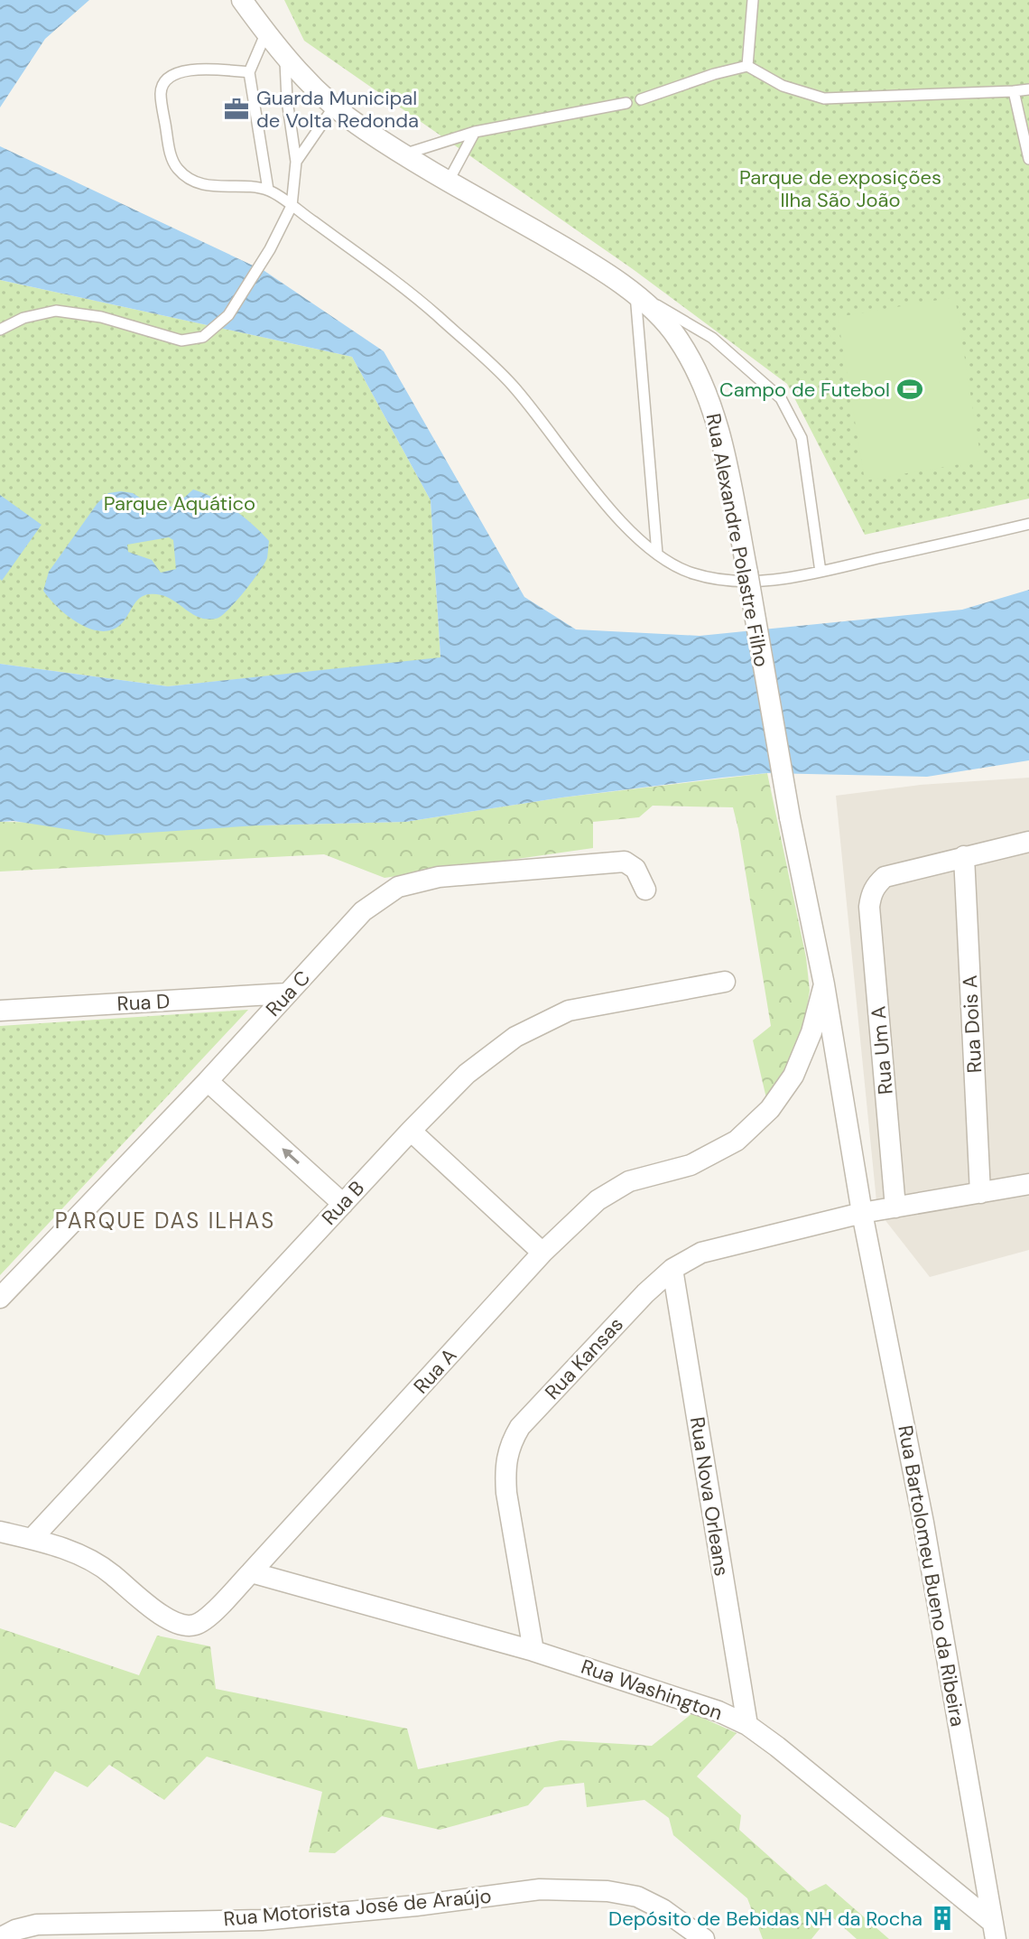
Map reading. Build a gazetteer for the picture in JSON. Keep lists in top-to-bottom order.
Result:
{
  "streets": {
    "street": [
      "Rua Alexandre Polastre Filho",
      "Rua C",
      "Rua D",
      "Rua Dois A",
      "Rua Um A",
      "Rua B",
      "Rua Kansas",
      "Rua A",
      "Rua Nova Orleans",
      "Rua Bartolomeu Bueno da Ribeira",
      "Rua Washington",
      "Rua Motorista José de Araújo"
    ]
  },
  "crossings": [
    ["Rua Alexandre Polastre Filho", "Rua Kansas"],
    ["Rua Alexandre Polastre Filho", "Rua A"],
    ["Rua Alexandre Polastre Filho", "Rua Bartolomeu Bueno da Ribeira"],
    ["Rua C", "Rua D"],
    ["Rua Dois A", "Rua Um A"],
    ["Rua Dois A", "Rua Kansas"],
    ["Rua Um A", "Rua Kansas"],
    ["Rua B", "Rua A"],
    ["Rua Kansas", "Rua Nova Orleans"],
    ["Rua Kansas", "Rua Bartolomeu Bueno da Ribeira"],
    ["Rua Kansas", "Rua Washington"],
    ["Rua A", "Rua Washington"],
    ["Rua Nova Orleans", "Rua Washington"],
    ["Rua Bartolomeu Bueno da Ribeira", "Rua Washington"]
  ],
  "districts": ["PARQUE DAS ILHAS"],
  "parks": ["Parque de exposições Ilha São João", "Parque Aquático"],
  "places": {
    "office": ["Guarda Municipal de Volta Redonda"],
    "sports": ["Campo de Futebol"],
    "building": ["Depósito de Bebidas NH da Rocha"]
  }
}
